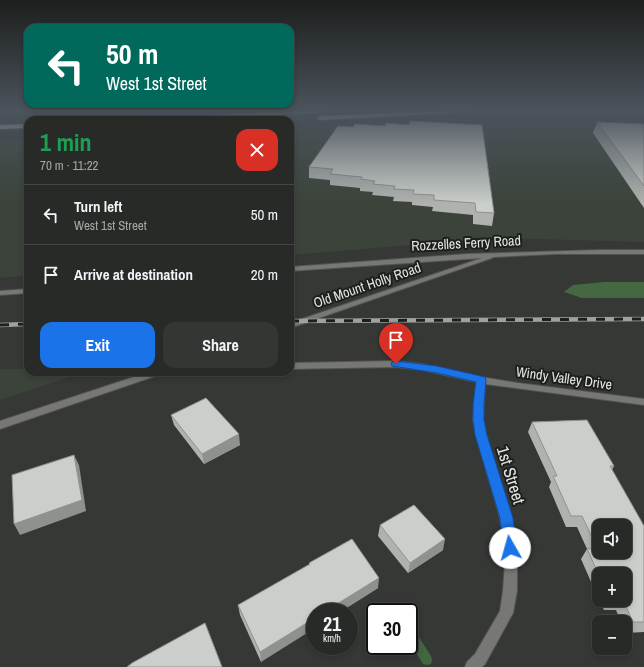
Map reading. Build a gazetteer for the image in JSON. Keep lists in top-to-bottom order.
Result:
{
  "streets": {
    "street": [
      "Rozzelles Ferry Road",
      "Old Mount Holly Road",
      "Windy Valley Drive",
      "1st Street"
    ]
  },
  "crossings": [
    ["Rozzelles Ferry Road", "Old Mount Holly Road"],
    ["Windy Valley Drive", "1st Street"]
  ],
  "page": {
    "turn": ["50 m", "West 1st Street"],
    "heading": ["1 min", "70 m · 11:22"],
    "list": [
      {
        "name": "Turn left",
        "note": "West 1st Street",
        "value": "50 m"
      },
      {
        "name": "Arrive at destination",
        "value": "20 m"
      }
    ],
    "buttons": ["Exit", "Share"],
    "map_buttons": ["+", "−"],
    "speed": "21 km/h",
    "limit": "30"
  }
}
